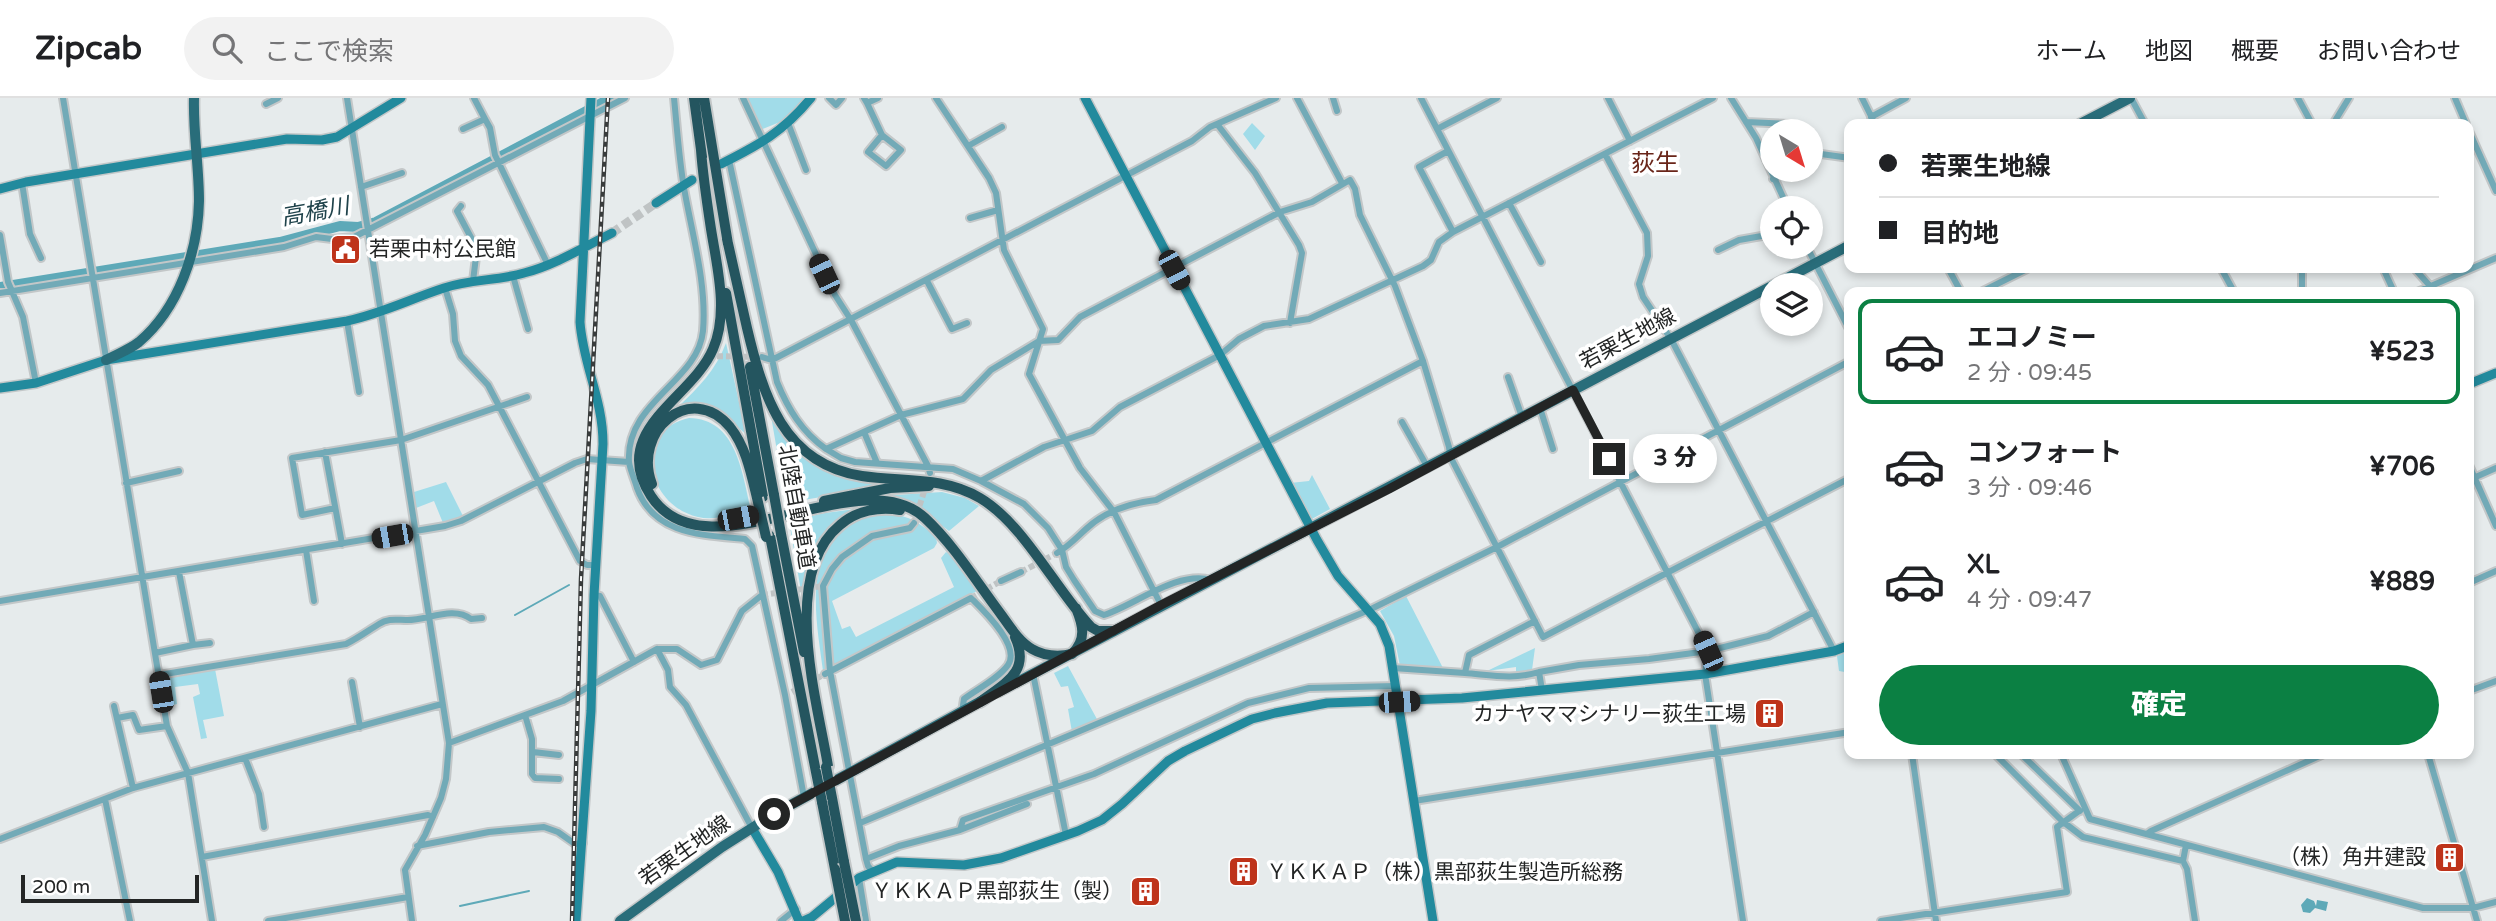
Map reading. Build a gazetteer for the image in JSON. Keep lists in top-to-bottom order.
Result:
{
  "streets": {
    "highway": ["北陸自動車道"],
    "main road": ["若栗生地線"]
  },
  "districts": ["荻生"],
  "water": ["高橋川"],
  "places": {
    "public building": ["若栗中村公民館"],
    "building": [
      "カナヤママシナリー荻生工場",
      "（株）角井建設",
      "ＹＫＫＡＰ（株）黒部荻生製造所総務",
      "ＹＫＫＡＰ黒部荻生（製）"
    ]
  },
  "scale_bar": "200 m",
  "north": "bottom right",
  "page": {
    "header": "Zipcab",
    "search": "ここで検索",
    "nav": [
      "ホーム",
      "地図",
      "概要",
      "お問い合わせ"
    ],
    "banner": ["若栗生地線", "目的地"],
    "list": [
      {
        "name": "エコノミー",
        "note": "2 分 · 09:45",
        "value": "¥523"
      },
      {
        "name": "コンフォート",
        "note": "3 分 · 09:46",
        "value": "¥706"
      },
      {
        "name": "XL",
        "note": "4 分 · 09:47",
        "value": "¥889"
      }
    ],
    "bubble": "3 分",
    "buttons": "確定",
    "scale": "200 m"
  }
}
